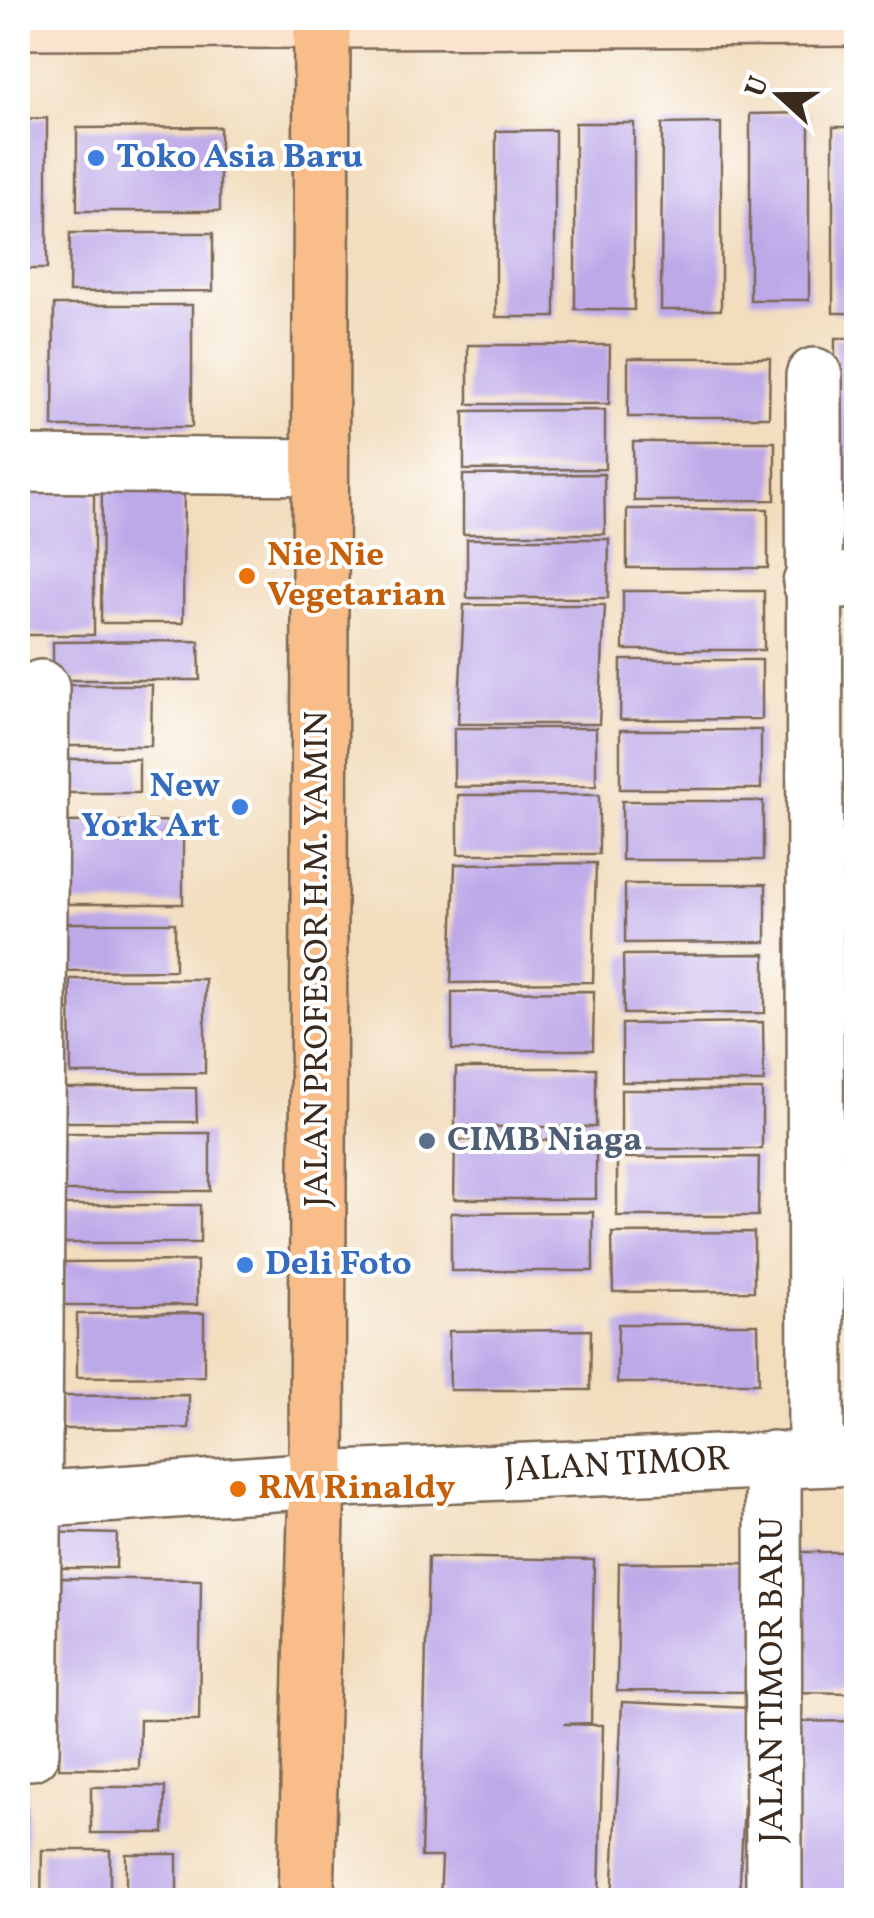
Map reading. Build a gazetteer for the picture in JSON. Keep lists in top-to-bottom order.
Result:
{
  "streets": {
    "main road": ["JALAN PROFESOR H.M. YAMIN"],
    "street": ["JALAN TIMOR", "JALAN TIMOR BARU"]
  },
  "crossings": [
    ["JALAN PROFESOR H.M. YAMIN", "JALAN TIMOR"],
    ["JALAN TIMOR", "JALAN TIMOR BARU"]
  ],
  "places": [
    "Toko Asia Baru",
    "Nie Nie Vegetarian",
    "New York Art",
    "CIMB Niaga",
    "Deli Foto",
    "RM Rinaldy"
  ],
  "north": "left"
}
